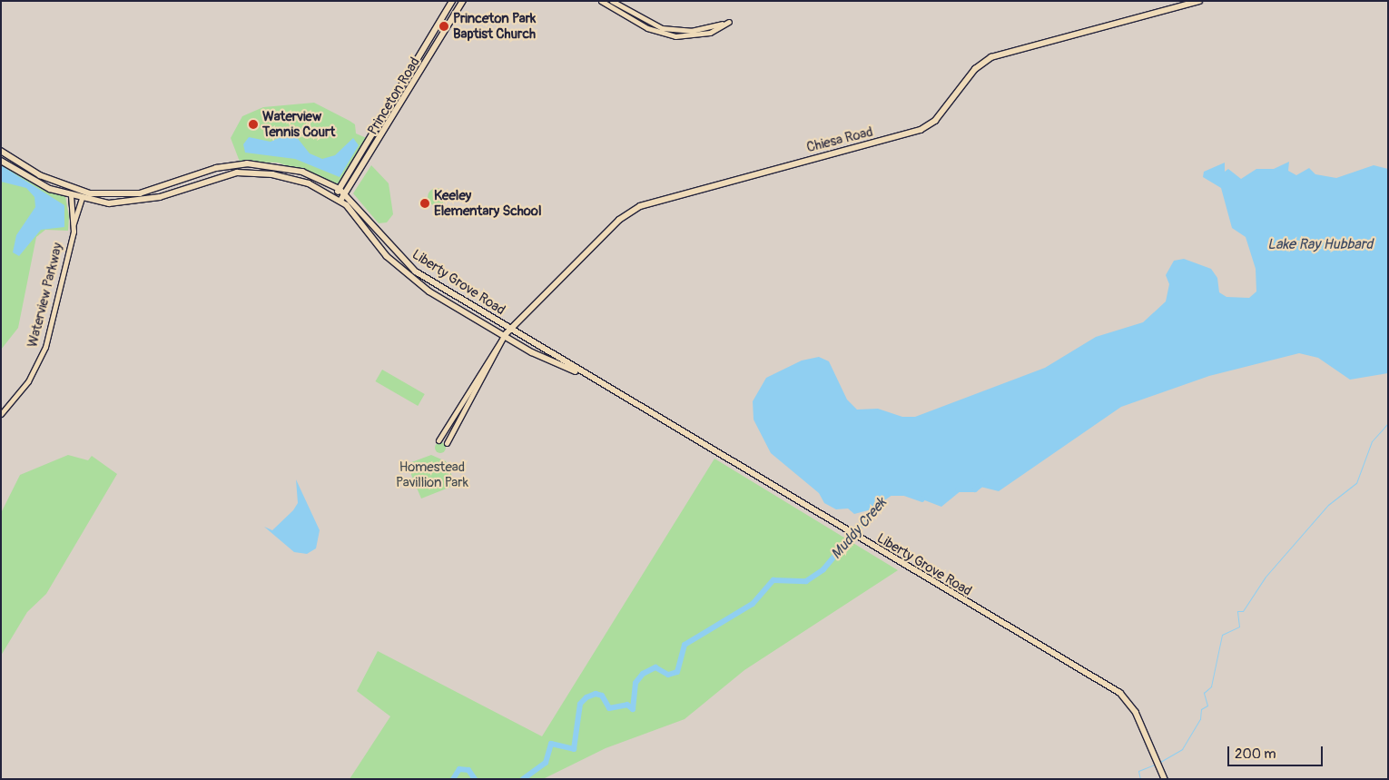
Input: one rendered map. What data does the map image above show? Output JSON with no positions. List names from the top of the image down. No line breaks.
{"streets":{"main road":["Princeton Road","Chiesa Road","Liberty Grove Road"],"street":["Waterview Parkway"]},"crossings":[["Princeton Road","Liberty Grove Road"],["Chiesa Road","Liberty Grove Road"],["Liberty Grove Road","Waterview Parkway"]],"water":["Lake Ray Hubbard","Muddy Creek"],"parks":["Homestead Pavillion Park"],"places":["Princeton Park Baptist Church","Waterview Tennis Court","Keeley Elementary School"],"scale_bar":"200 m"}
